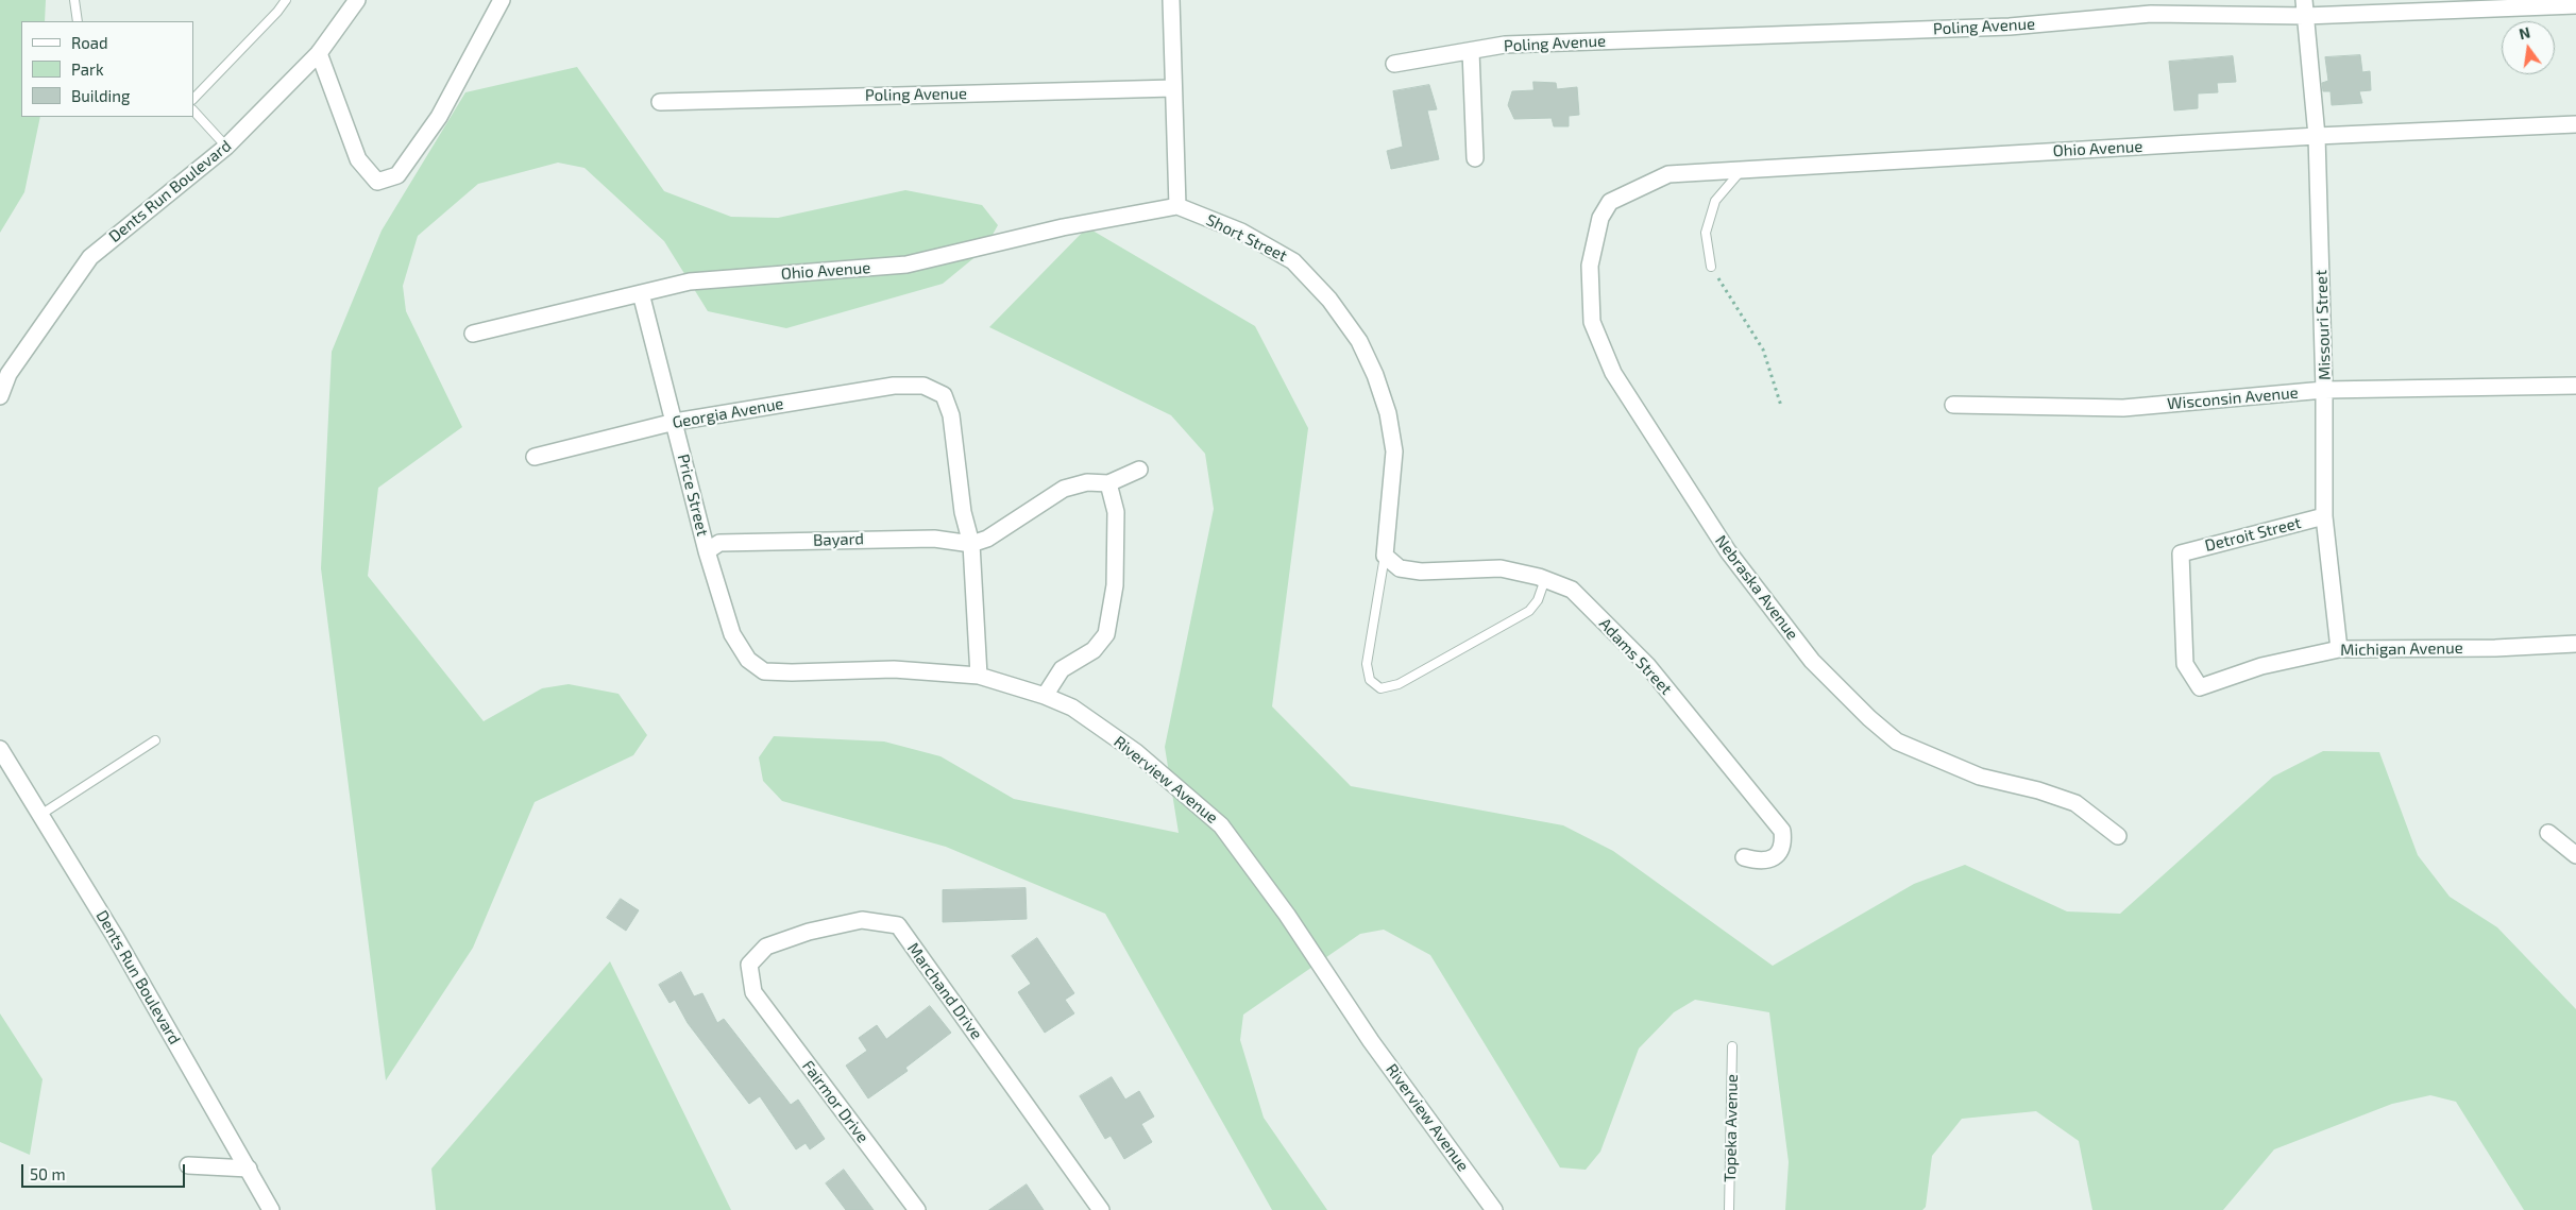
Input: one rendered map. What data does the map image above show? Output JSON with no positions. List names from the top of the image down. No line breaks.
{"streets":{"street":["Poling Avenue","Ohio Avenue","Dents Run Boulevard","Short Street","Missouri Street","Wisconsin Avenue","Georgia Avenue","Price Street","Detroit Street","Bayard","Nebraska Avenue","Michigan Avenue","Adams Street","Riverview Avenue","Marchand Drive","Fairmor Drive"],"lane":["Topeka Avenue"]},"crossings":[["Poling Avenue","Missouri Street"],["Ohio Avenue","Short Street"],["Ohio Avenue","Missouri Street"],["Ohio Avenue","Price Street"],["Ohio Avenue","Nebraska Avenue"],["Short Street","Adams Street"],["Missouri Street","Wisconsin Avenue"],["Missouri Street","Detroit Street"],["Missouri Street","Michigan Avenue"],["Georgia Avenue","Price Street"],["Georgia Avenue","Bayard"],["Price Street","Bayard"],["Price Street","Riverview Avenue"],["Detroit Street","Michigan Avenue"],["Marchand Drive","Fairmor Drive"]],"legend":["Road","Park","Building"],"scale_bar":"50 m","north":"top"}
